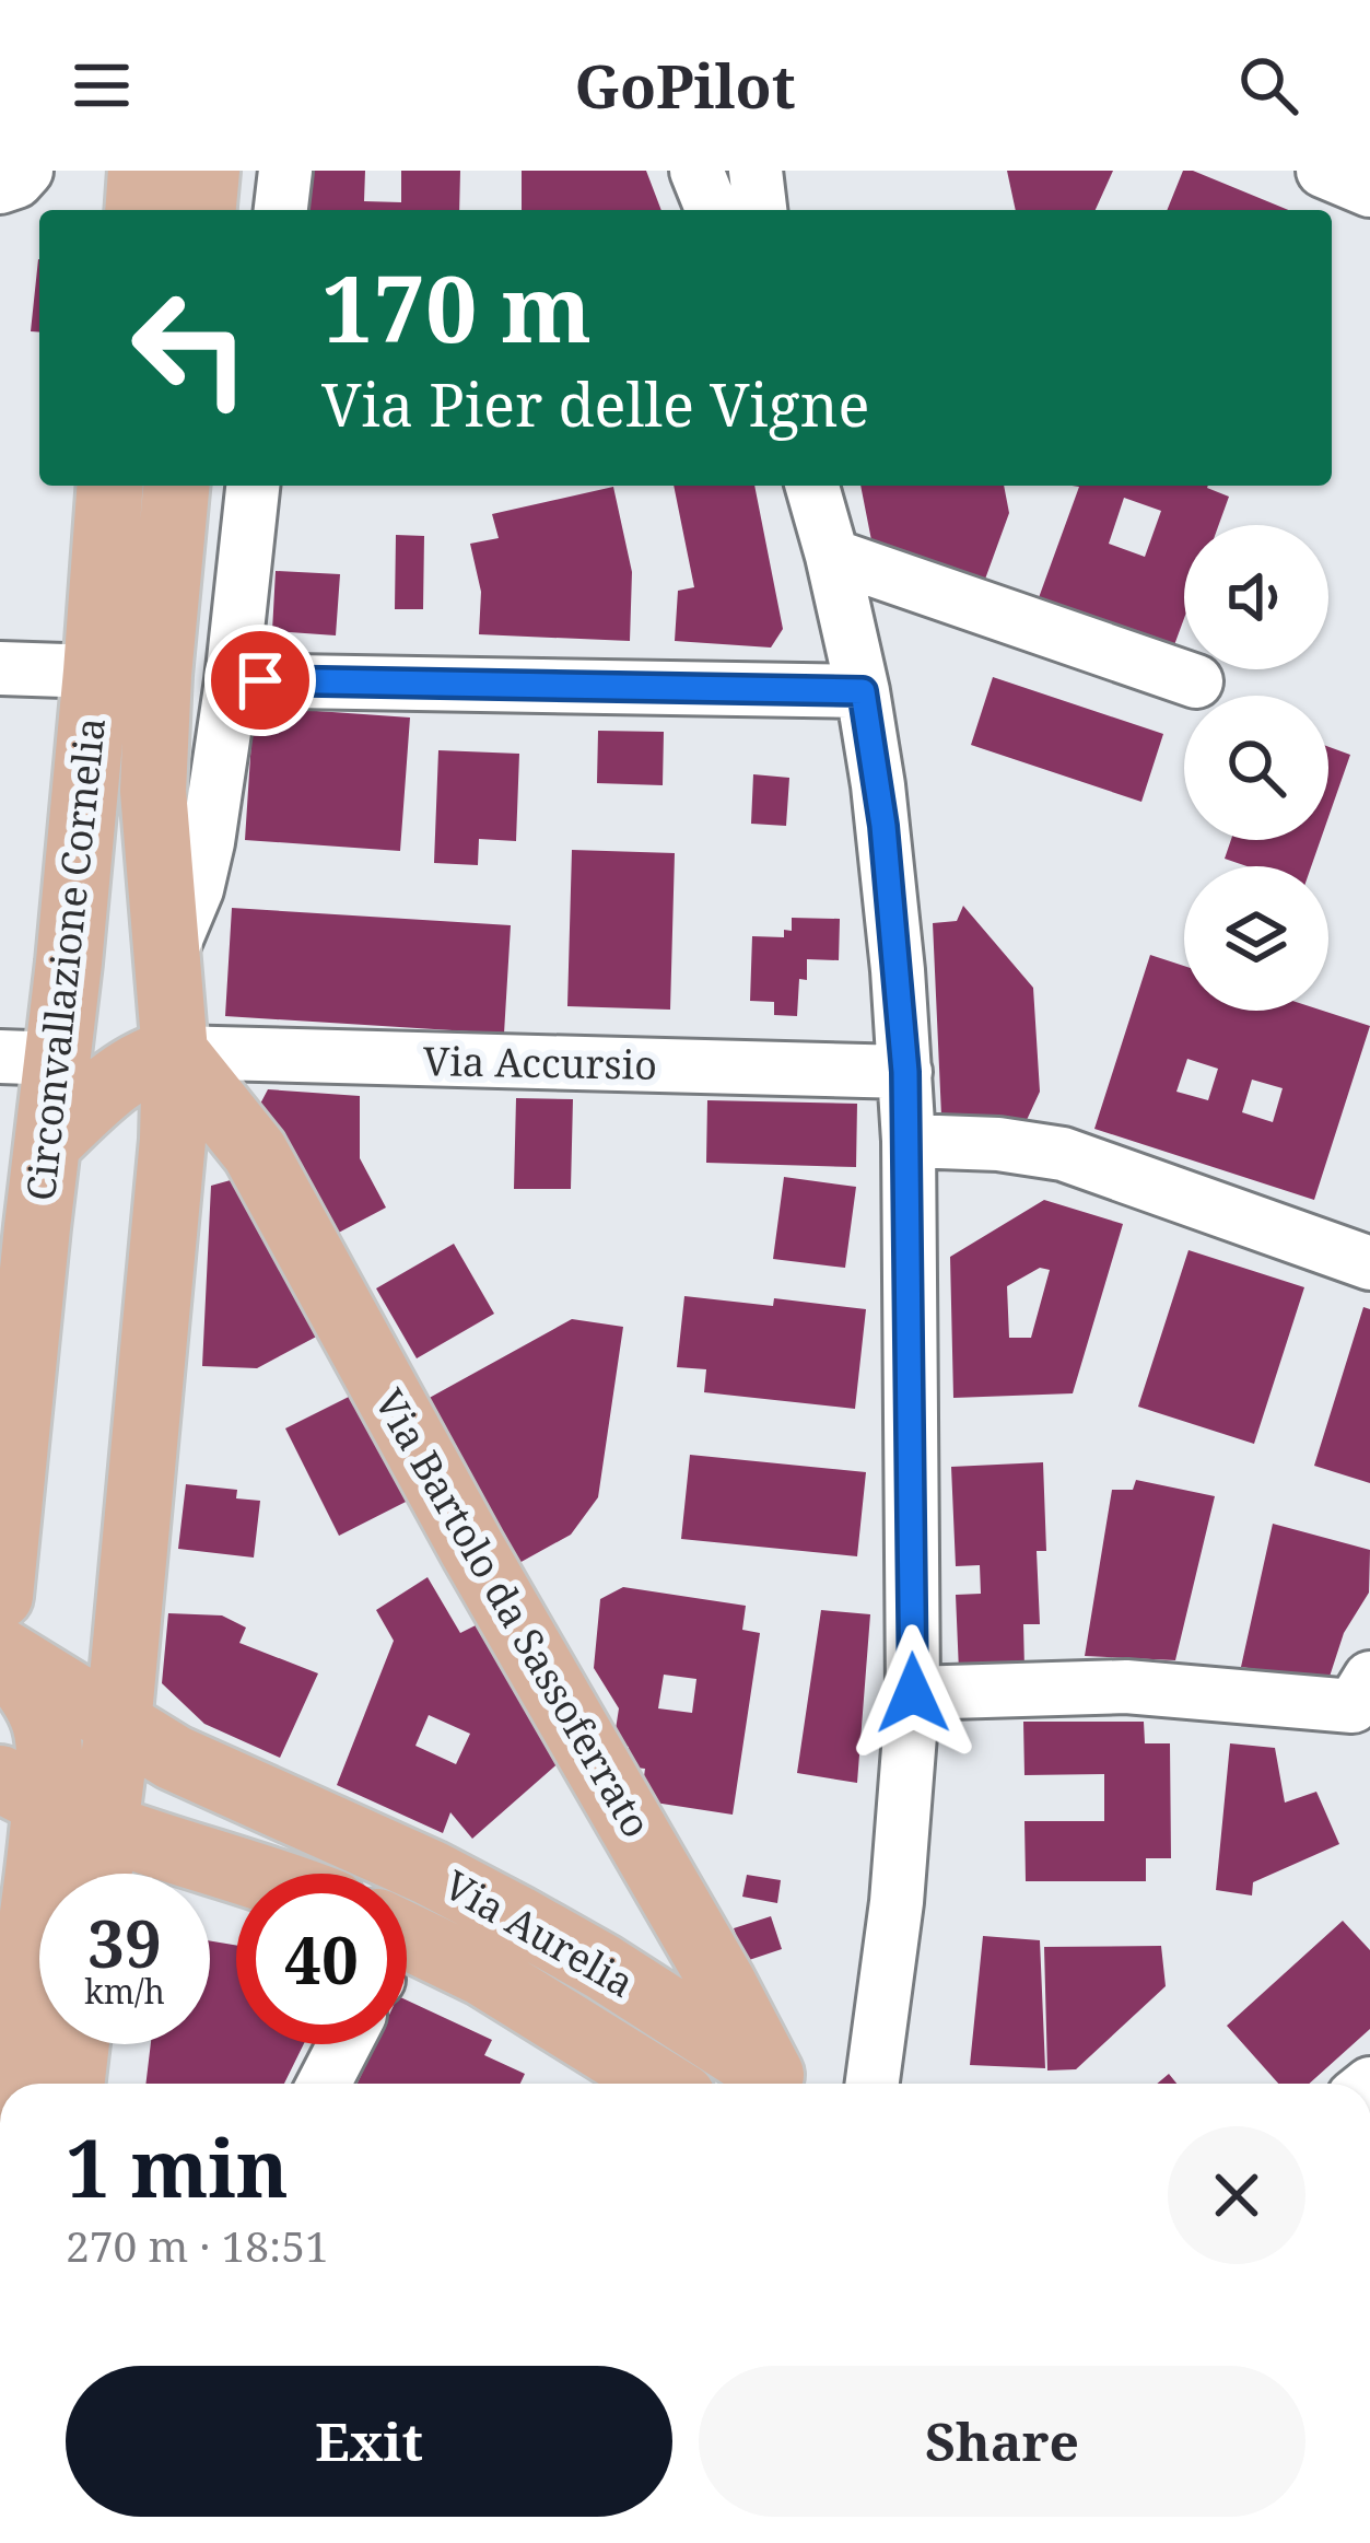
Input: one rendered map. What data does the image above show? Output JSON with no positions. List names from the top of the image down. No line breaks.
{"streets":{"main road":["Circonvallazione Cornelia","Via Bartolo da Sassoferrato","Via Aurelia"],"street":["Via Accursio"]},"crossings":[["Circonvallazione Cornelia","Via Accursio"],["Circonvallazione Cornelia","Via Bartolo da Sassoferrato"],["Circonvallazione Cornelia","Via Aurelia"],["Via Accursio","Via Bartolo da Sassoferrato"]],"page":{"header":"GoPilot","turn":["170 m","Via Pier delle Vigne"],"speed":"39 km/h","limit":"40","heading":["1 min","270 m · 18:51"],"buttons":["Exit","Share"]}}
